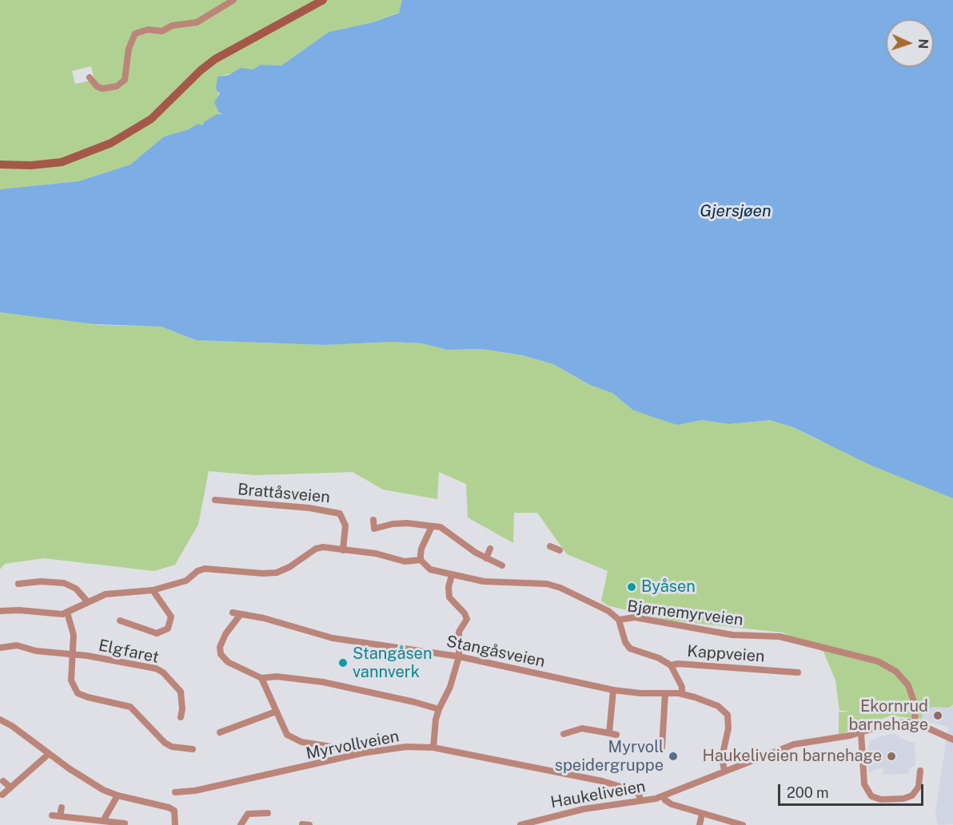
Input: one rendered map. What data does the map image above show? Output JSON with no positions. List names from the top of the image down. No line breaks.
{"streets":{"street":["Brattåsveien","Bjørnemyrveien","Elgfaret","Stangåsveien","Kappveien","Myrvollveien","Haukeliveien"]},"crossings":[["Bjørnemyrveien","Kappveien"],["Bjørnemyrveien","Haukeliveien"],["Stangåsveien","Haukeliveien"],["Myrvollveien","Haukeliveien"]],"water":["Gjersjøen"],"places":["Byåsen","Stangåsen vannverk","Ekornrud barnehage","Myrvoll speidergruppe","Haukeliveien barnehage"],"scale_bar":"200 m","north":"right"}
